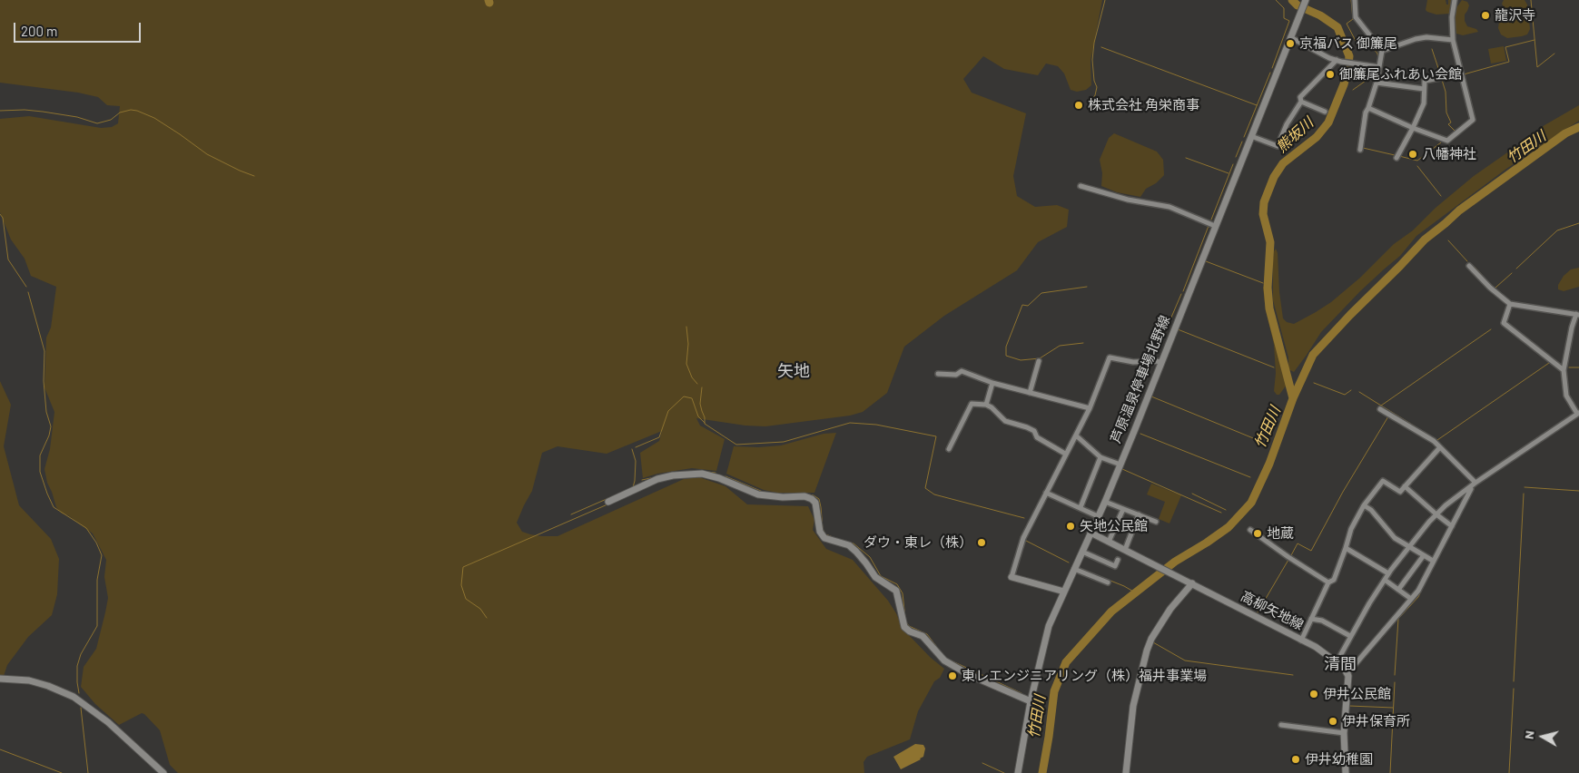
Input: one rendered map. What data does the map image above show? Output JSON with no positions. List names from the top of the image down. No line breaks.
{"streets":{"main road":["芦原温泉停車場北野線","高柳矢地線"]},"crossings":[["芦原温泉停車場北野線","高柳矢地線"]],"districts":["矢地","清間"],"water":["熊坂川","竹田川"],"places":["龍沢寺","京福バス 御簾尾","御簾尾ふれあい会館","株式会社 角栄商事","八幡神社","矢地公民館","地蔵","ダウ・東レ（株）","東レエンジニアリング（株）福井事業場","伊井公民館","伊井保育所","伊井幼稚園"],"scale_bar":"200 m","north":"left"}
